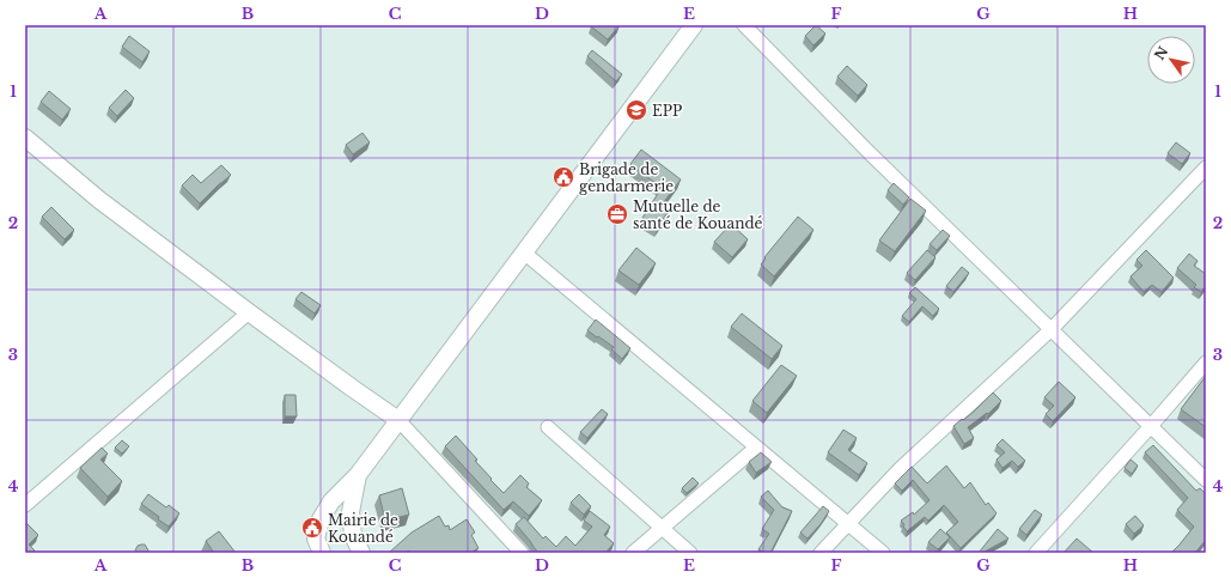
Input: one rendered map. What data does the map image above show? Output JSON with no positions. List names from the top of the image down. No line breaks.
{"places":{"school or university":["EPP"],"public building":["Brigade de gendarmerie","Mairie de Kouandé"],"office":["Mutuelle de santé de Kouandé"]},"north":"top left","grid":{"columns":["A","B","C","D","E","F","G","H"],"rows":["1","2","3","4"]}}
